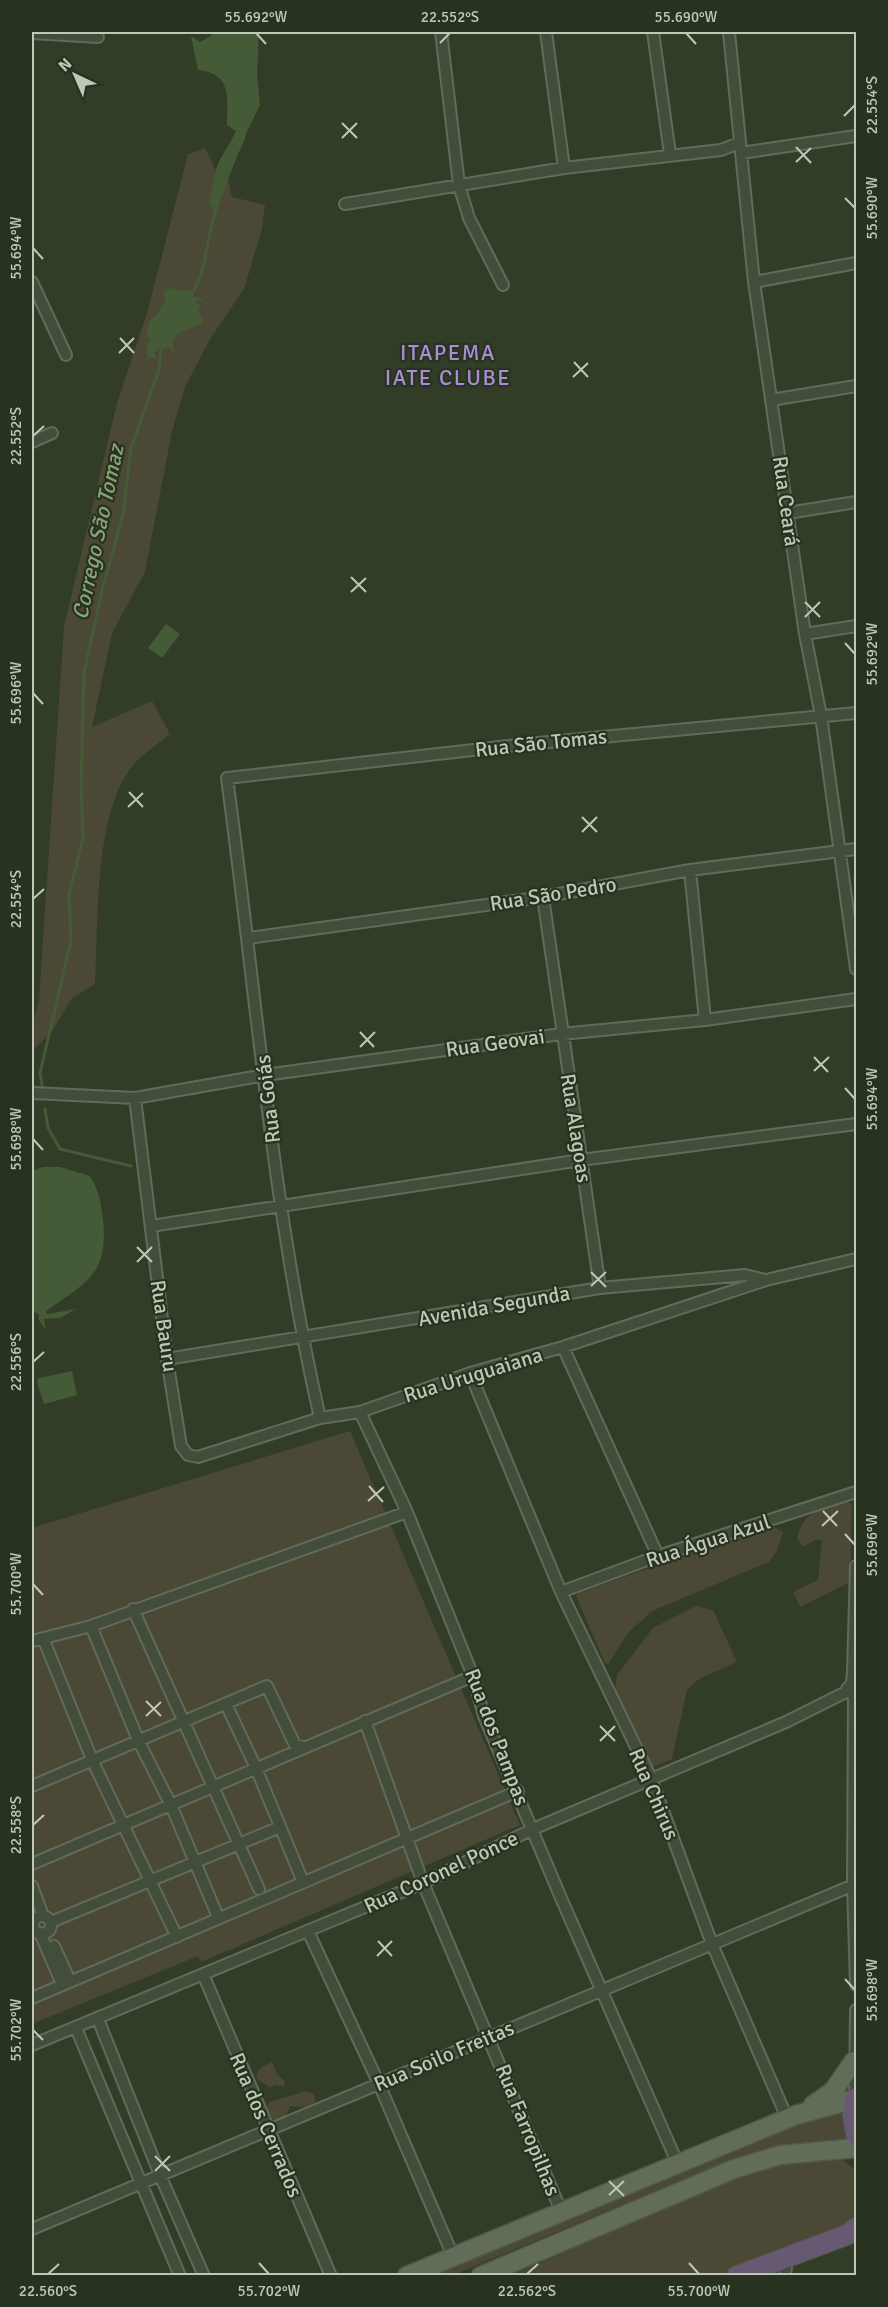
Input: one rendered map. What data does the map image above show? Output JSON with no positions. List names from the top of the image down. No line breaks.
{"streets":{"street":["Rua Ceará","Rua São Tomas","Rua São Pedro","Rua Geovai","Rua Goiás","Rua Alagoas","Avenida Segunda","Rua Bauru","Rua Uruguaiana","Rua Água Azul","Rua dos Pampas","Rua Chirus","Rua Coronel Ponce","Rua Soilo Freitas","Rua dos Cerrados","Rua Farropilhas"]},"crossings":[["Rua Ceará","Rua São Tomas"],["Rua Ceará","Rua São Pedro"],["Rua São Tomas","Rua Goiás"],["Rua São Pedro","Rua Goiás"],["Rua São Pedro","Rua Alagoas"],["Rua Geovai","Rua Goiás"],["Rua Geovai","Rua Alagoas"],["Rua Geovai","Rua Bauru"],["Rua Goiás","Avenida Segunda"],["Rua Goiás","Rua Uruguaiana"],["Rua Alagoas","Avenida Segunda"],["Avenida Segunda","Rua Bauru"],["Avenida Segunda","Rua Uruguaiana"],["Rua Bauru","Rua Uruguaiana"],["Rua Uruguaiana","Rua dos Pampas"],["Rua Uruguaiana","Rua Chirus"],["Rua Água Azul","Rua Chirus"],["Rua dos Pampas","Rua Coronel Ponce"],["Rua dos Pampas","Rua Soilo Freitas"],["Rua Chirus","Rua Coronel Ponce"],["Rua Chirus","Rua Soilo Freitas"],["Rua Coronel Ponce","Rua dos Cerrados"],["Rua Coronel Ponce","Rua Farropilhas"],["Rua Soilo Freitas","Rua dos Cerrados"],["Rua Soilo Freitas","Rua Farropilhas"]],"districts":["ITAPEMA IATE CLUBE"],"water":["Corrego São Tomaz"],"north":"top left","coordinates":["55.692°W","22.552°S","55.690°W","22.554°S","55.694°W","55.696°W","55.698°W","22.556°S","55.700°W","22.558°S","55.702°W","22.560°S","22.562°S"]}
